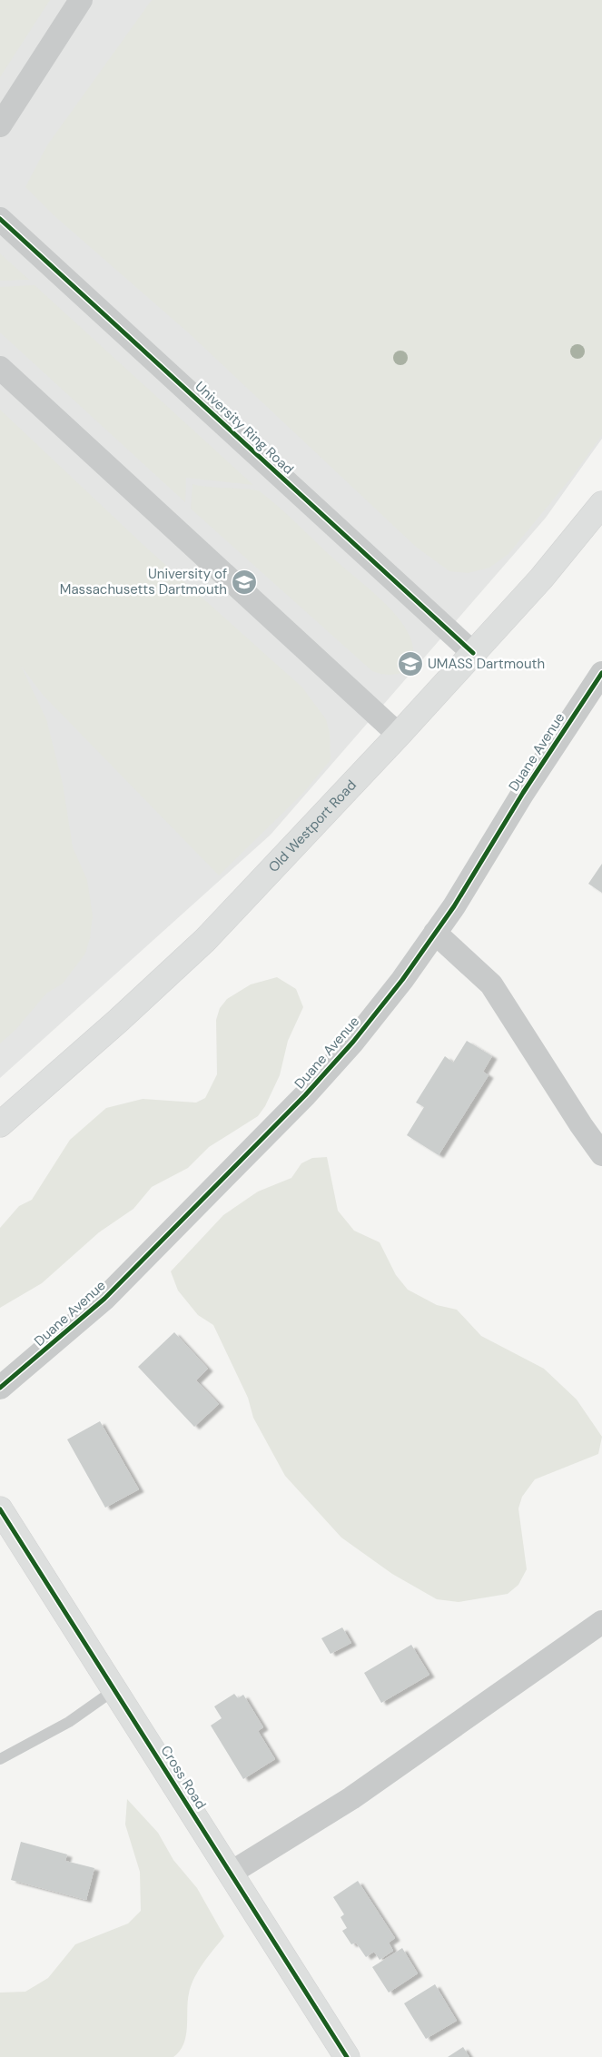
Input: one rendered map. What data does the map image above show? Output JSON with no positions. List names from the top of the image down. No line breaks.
{"streets":{"main road":["Old Westport Road","Cross Road"],"street":["University Ring Road","Duane Avenue"]},"crossings":[["University Ring Road","Old Westport Road"]],"places":{"school or university":["University of Massachusetts Dartmouth","UMASS Dartmouth"]}}
